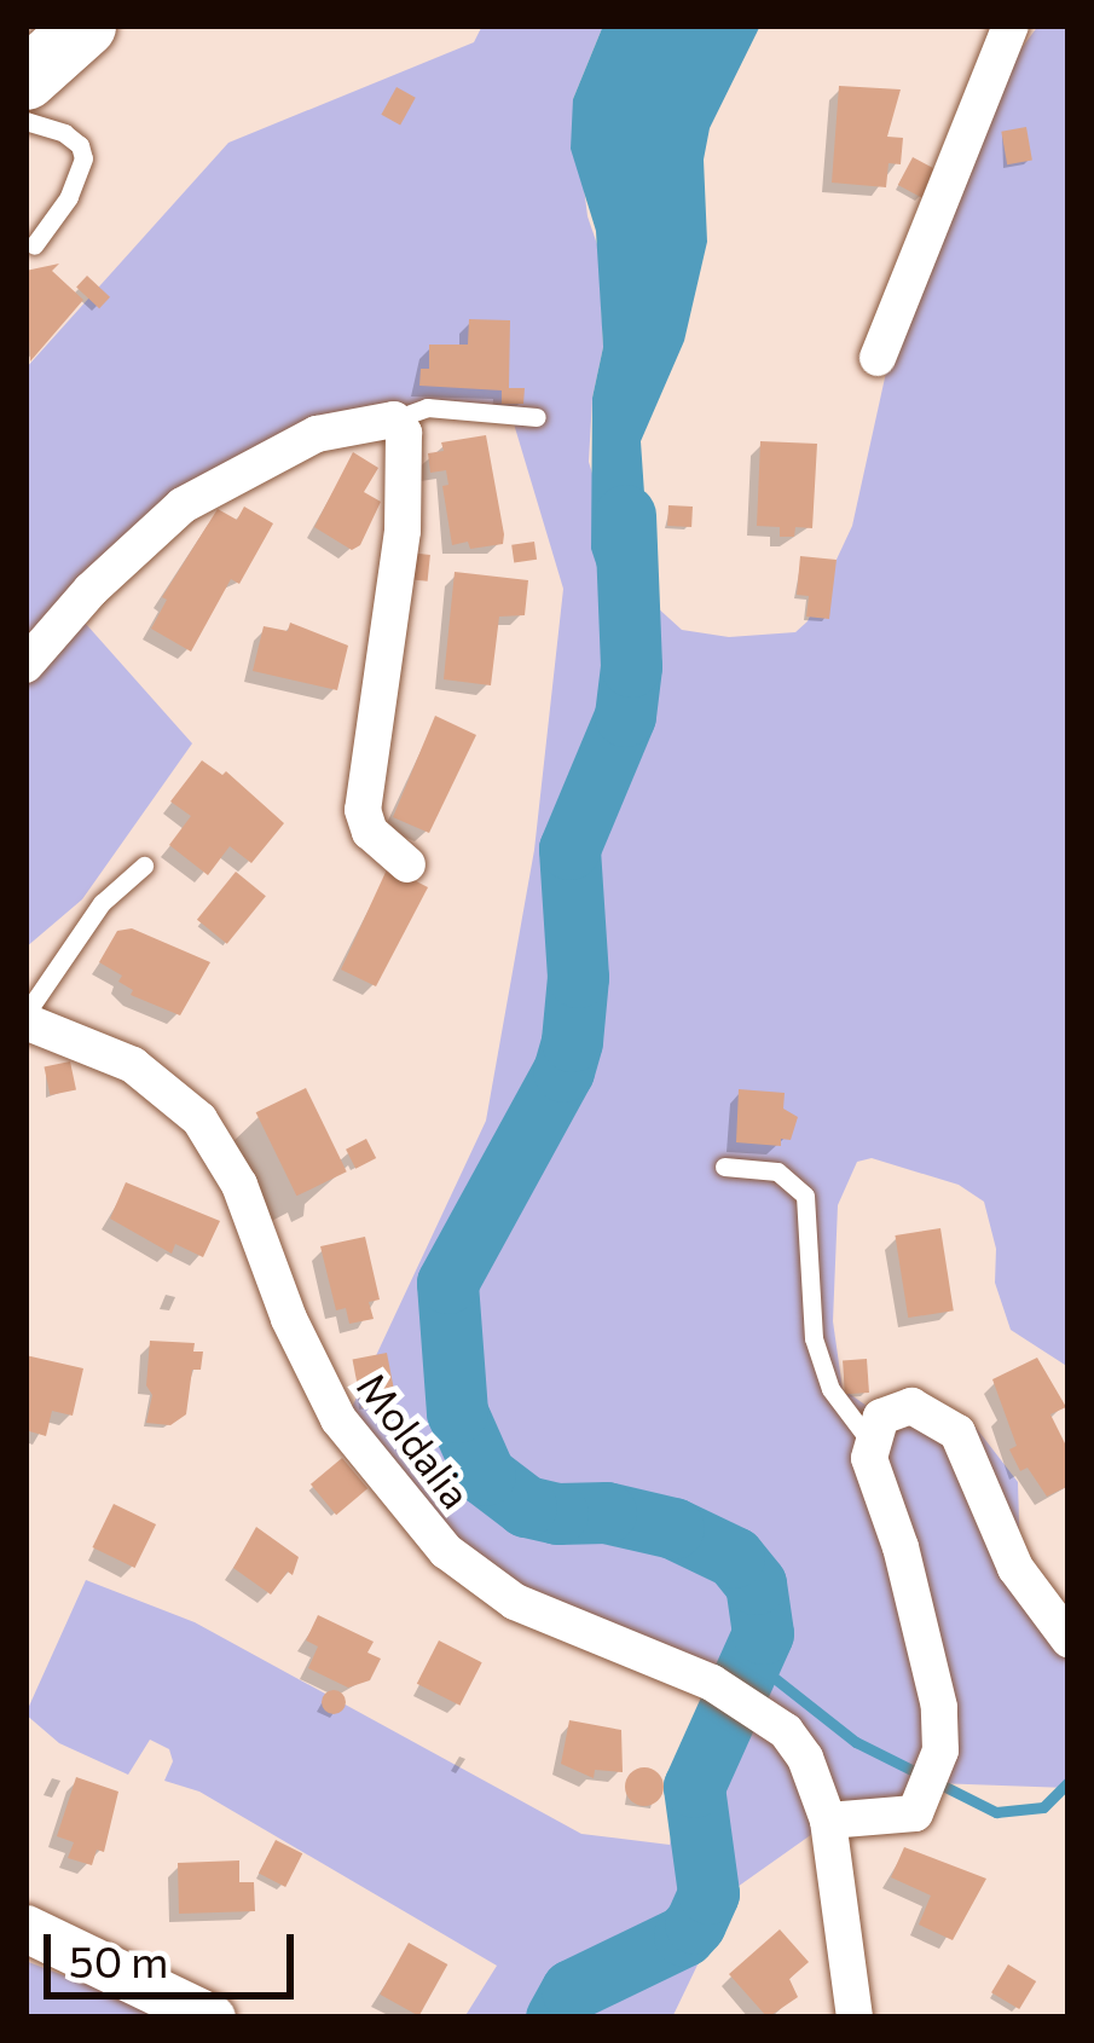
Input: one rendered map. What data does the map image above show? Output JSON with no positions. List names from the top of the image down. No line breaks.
{"streets":{"street":["Moldalia"]},"scale_bar":"50 m"}
